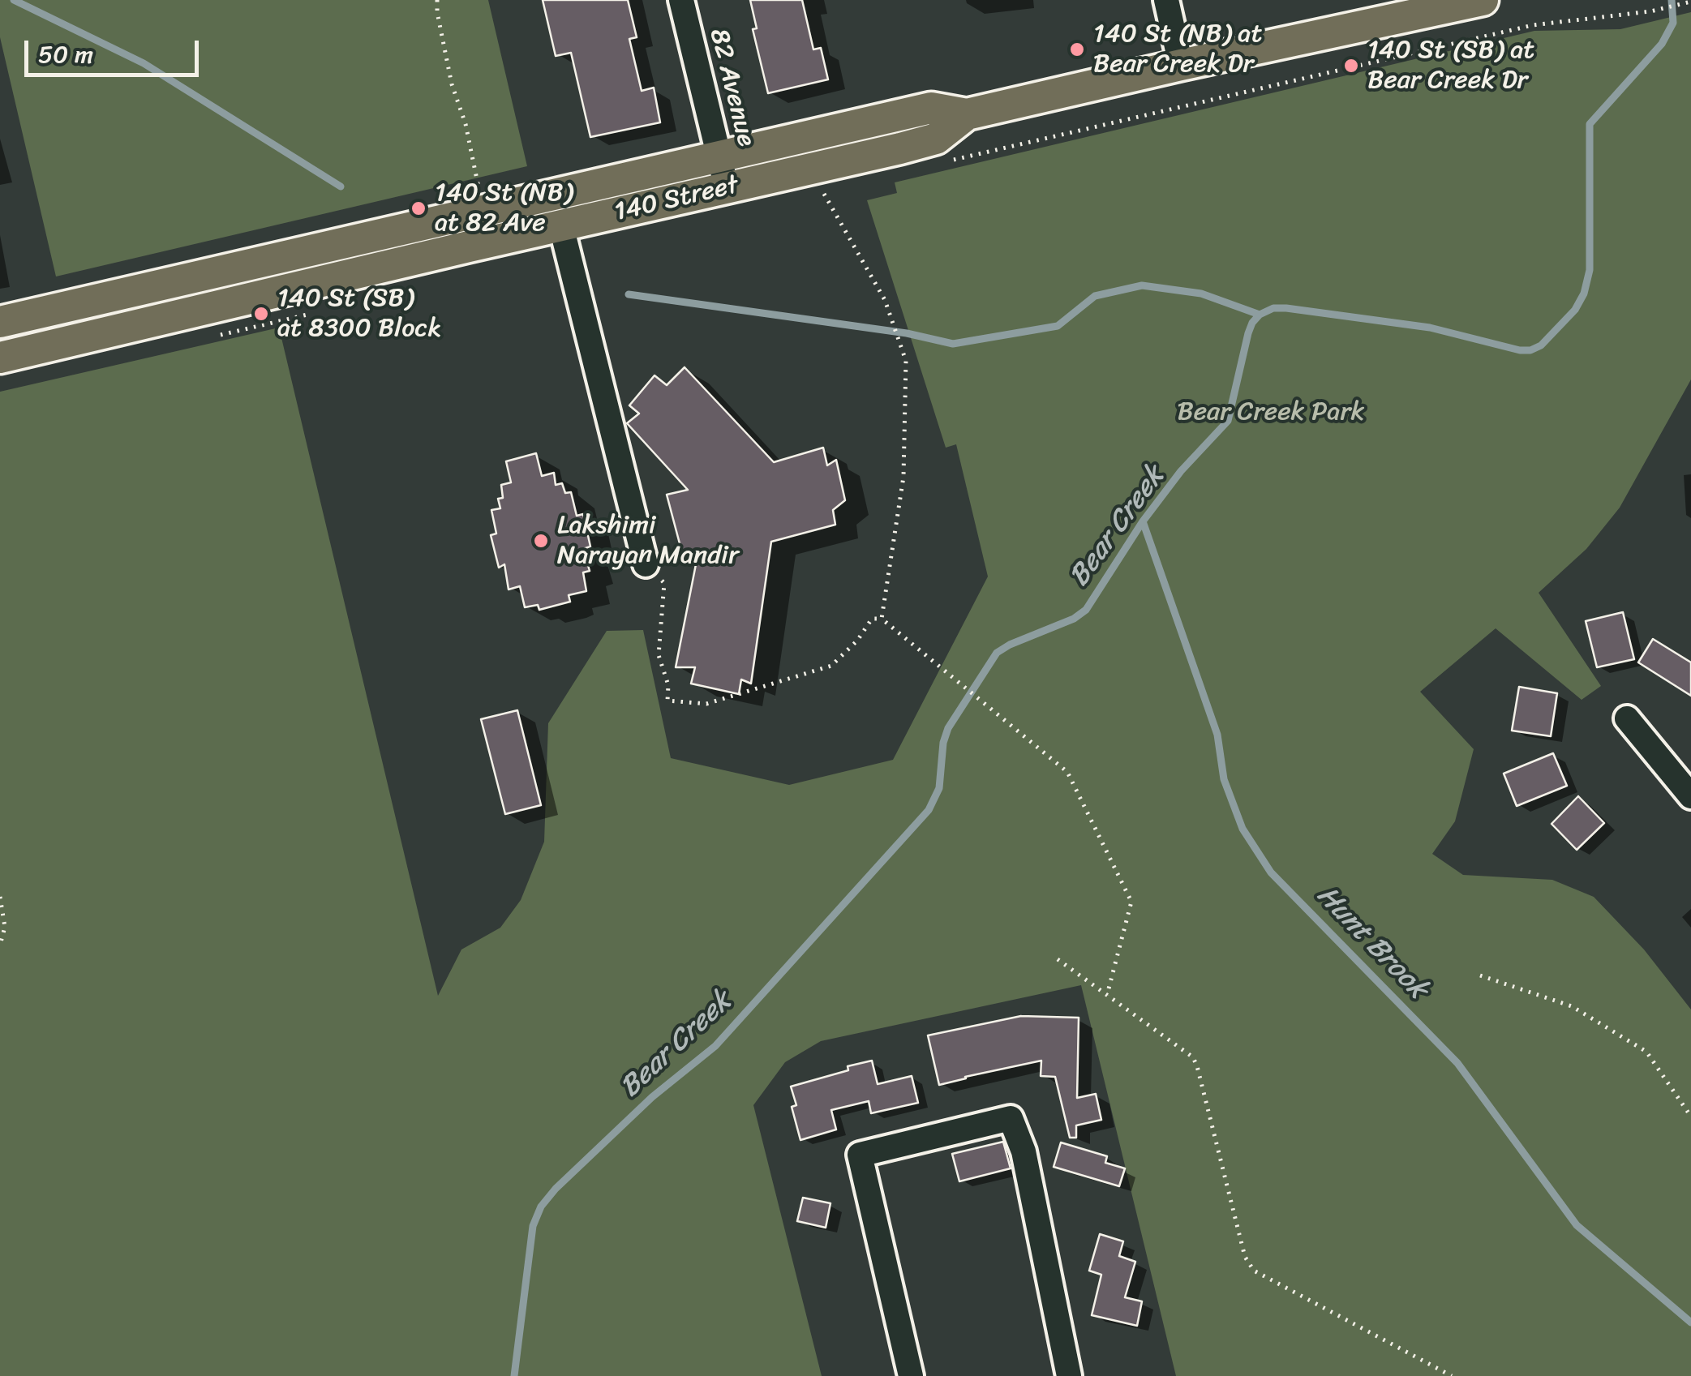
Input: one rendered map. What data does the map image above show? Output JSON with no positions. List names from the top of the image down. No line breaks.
{"streets":{"main road":["140 Street"],"street":["82 Avenue"]},"crossings":[["82 Avenue","140 Street"]],"water":["Bear Creek","Hunt Brook"],"parks":["Bear Creek Park"],"places":["140 St (NB) at Bear Creek Dr","140 St (SB) at Bear Creek Dr","140 St (NB) at 82 Ave","140 St (SB) at 8300 Block","Lakshimi Narayan Mandir"],"scale_bar":"50 m"}
